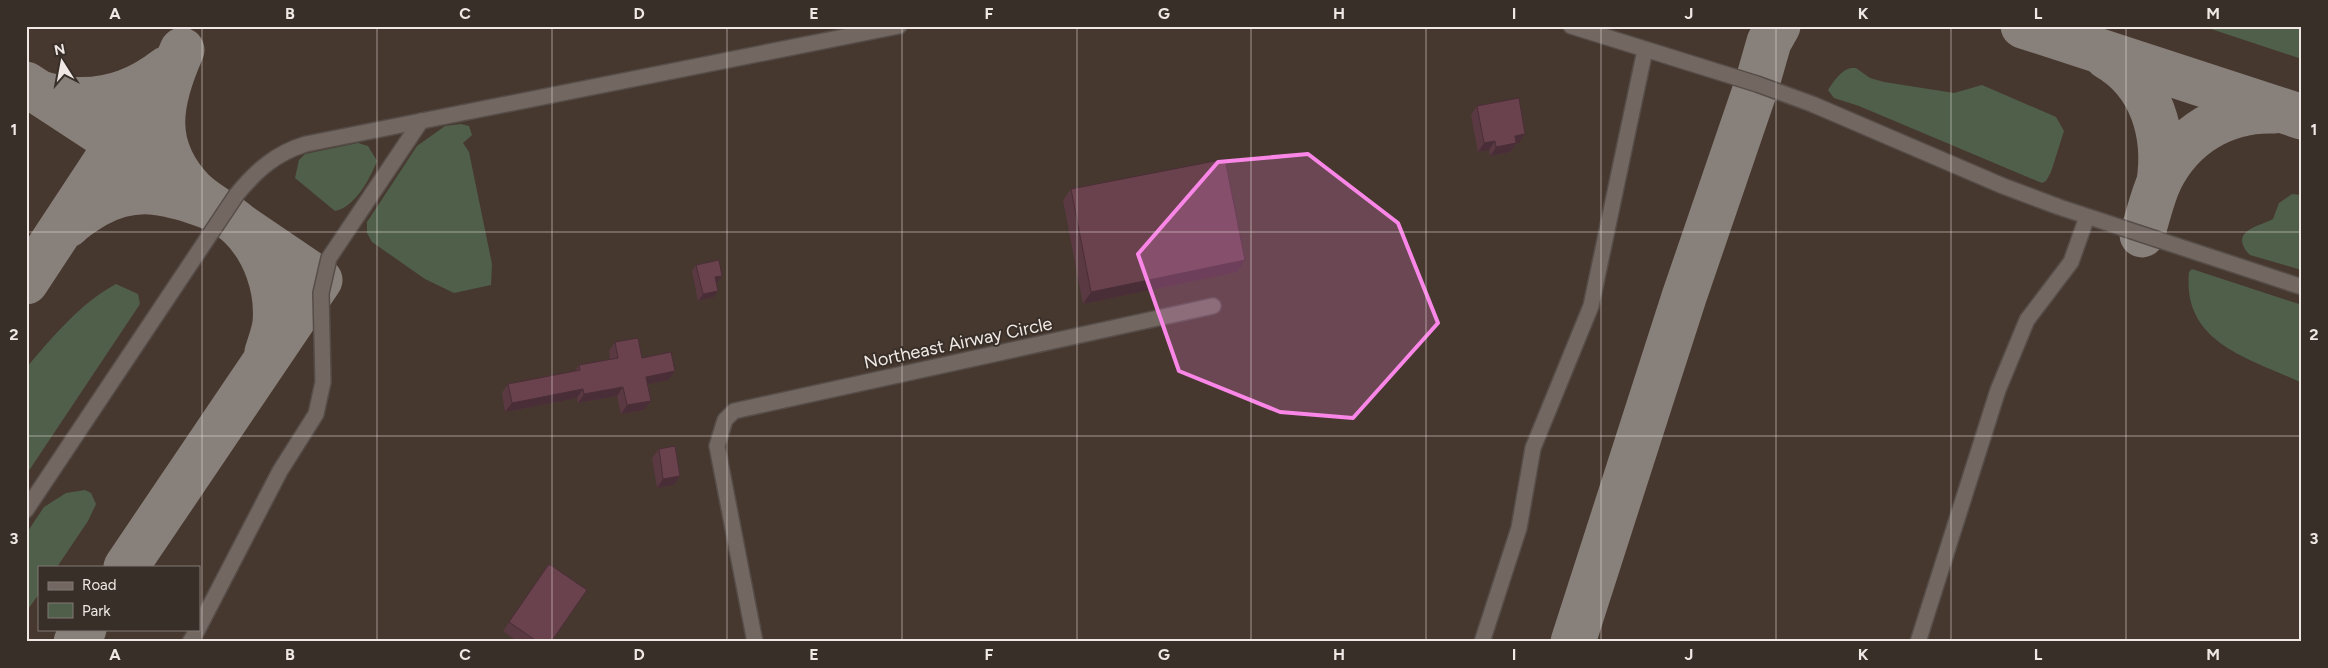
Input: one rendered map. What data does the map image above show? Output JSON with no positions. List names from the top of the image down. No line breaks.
{"streets":{"lane":["Northeast Airway Circle"]},"legend":["Road","Park"],"north":"top","grid":{"columns":["A","B","C","D","E","F","G","H","I","J","K","L","M"],"rows":["1","2","3"]}}
